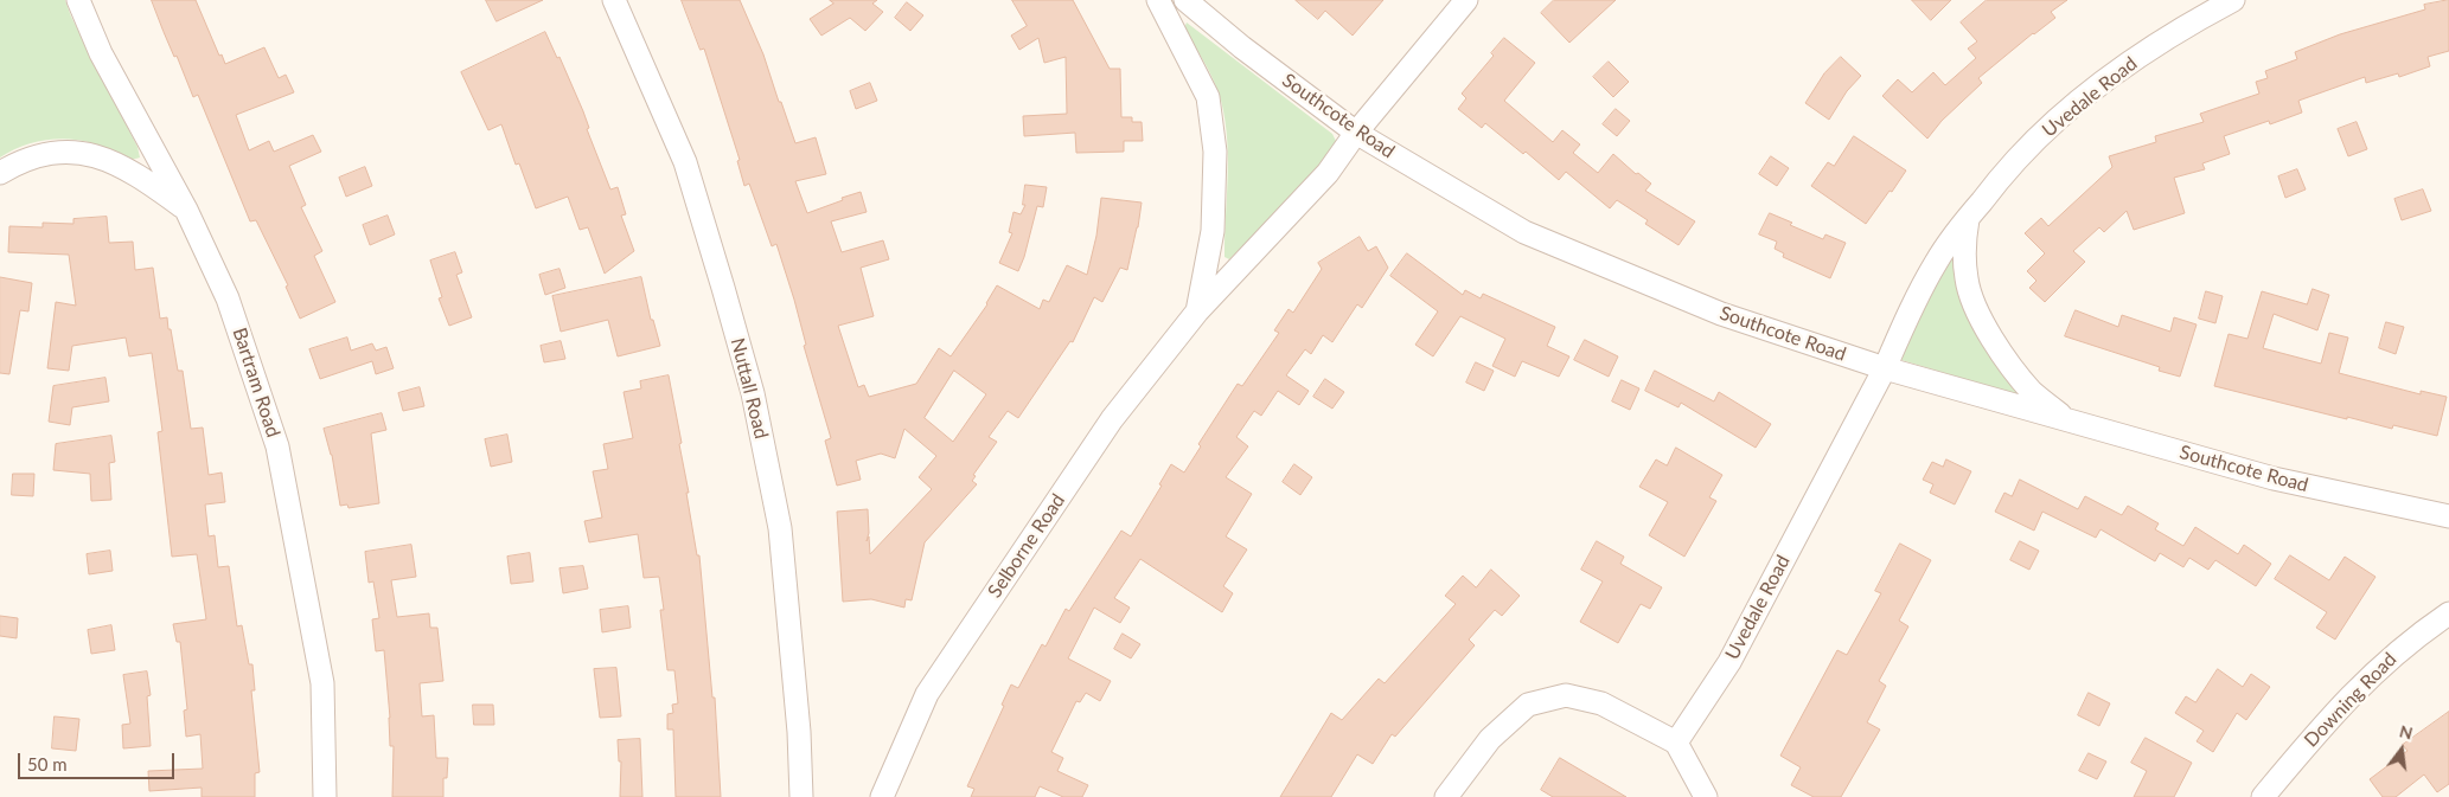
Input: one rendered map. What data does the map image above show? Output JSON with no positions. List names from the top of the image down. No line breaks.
{"streets":{"street":["Uvedale Road","Southcote Road","Bartram Road","Nuttall Road","Selborne Road","Downing Road"]},"crossings":[["Uvedale Road","Southcote Road"],["Southcote Road","Selborne Road"]],"scale_bar":"50 m","north":"top"}
